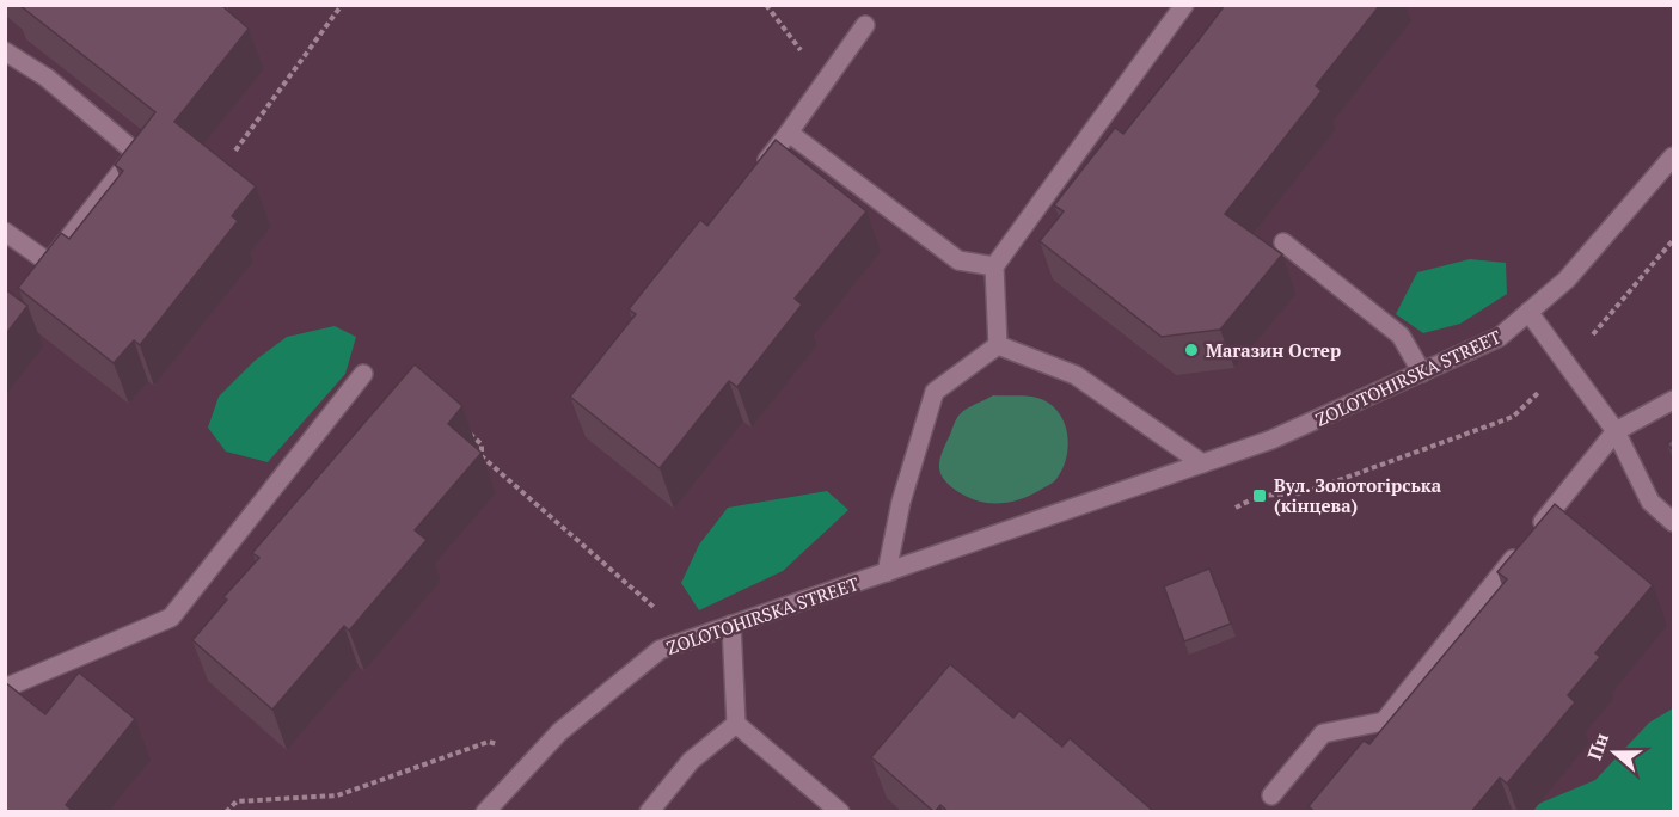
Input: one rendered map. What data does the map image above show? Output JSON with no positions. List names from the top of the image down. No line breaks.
{"streets":{"street":["ZOLOTOHIRSKA STREET"]},"places":{"other":["Магазин Остер"],"transit":["Вул. Золотогірська (кінцева)"]},"north":"left"}
